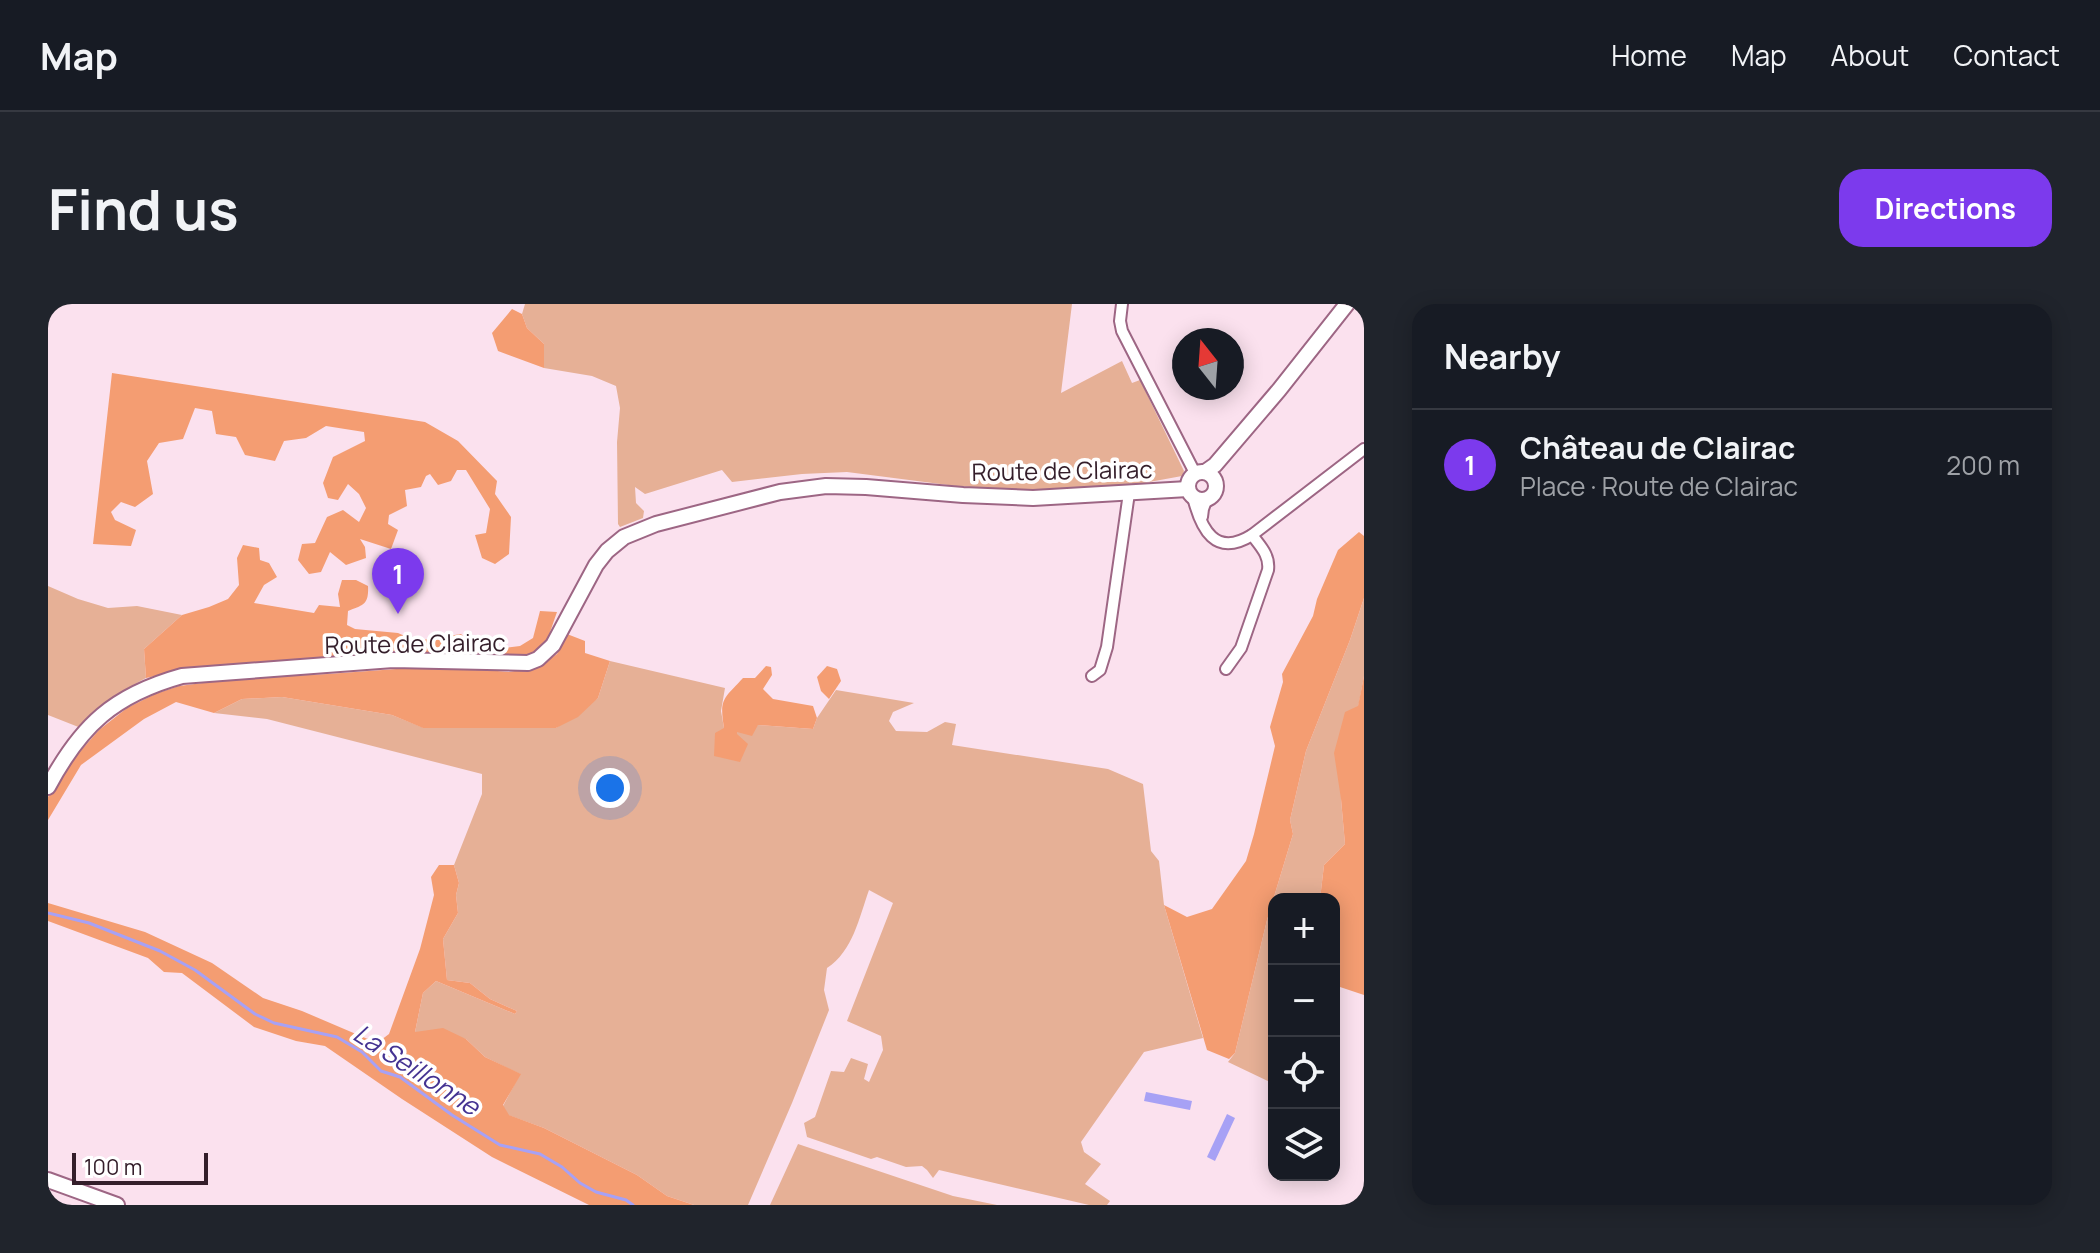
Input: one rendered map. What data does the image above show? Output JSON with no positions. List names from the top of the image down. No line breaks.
{"streets":{"street":["Route de Clairac"]},"water":["La Seillonne"],"scale_bar":"100 m","north":"top","page":{"header":"Map","nav":["Home","Map","About","Contact"],"buttons":"Directions","title":"Find us","heading":"Nearby","list":[{"mark":"1","name":"Château de Clairac","note":"Place · Route de Clairac","value":"200 m"}],"pins":"1","map_buttons":["+","−"],"scale":"100 m"}}
